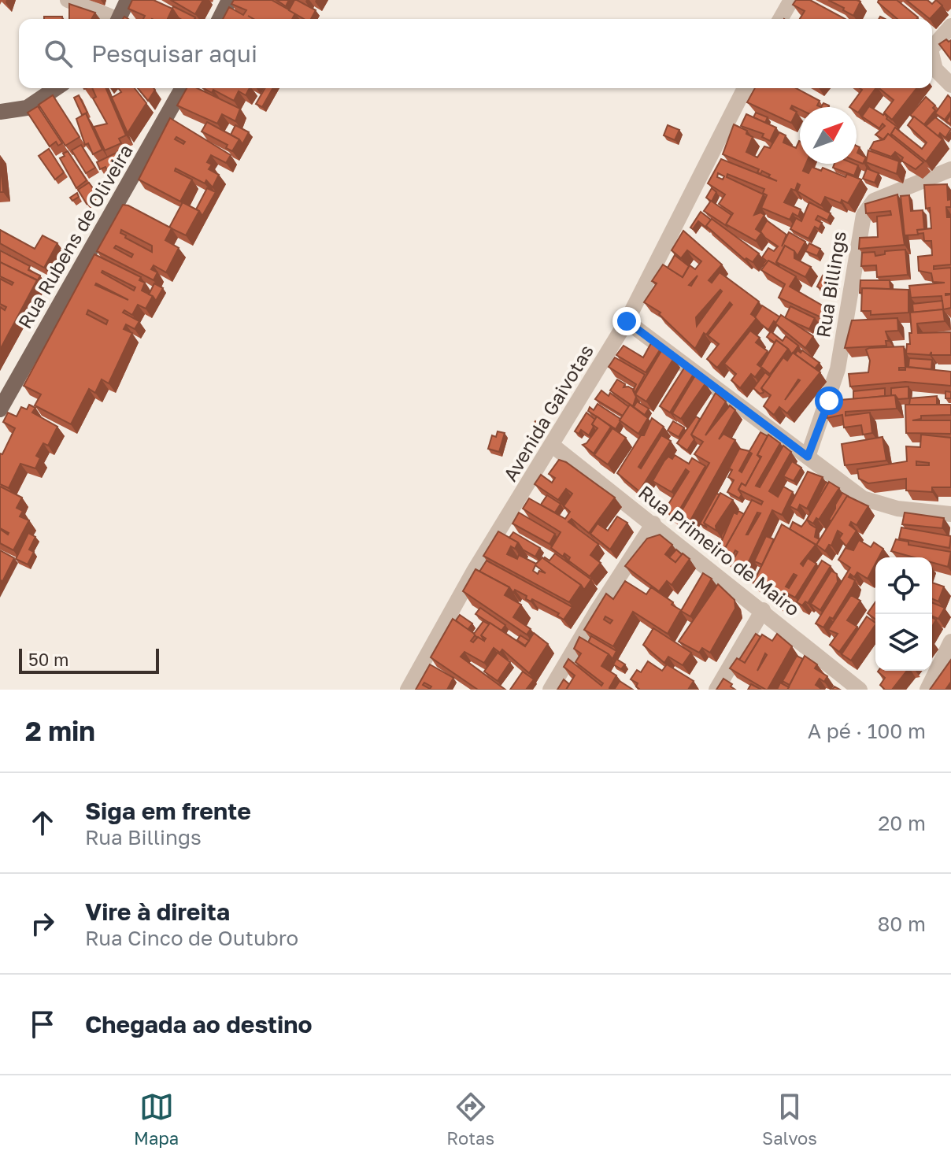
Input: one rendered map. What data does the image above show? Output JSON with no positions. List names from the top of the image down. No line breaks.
{"streets":{"main road":["Rua Rubens de Oliveira"],"street":["Rua Billings","Avenida Gaivotas","Rua Primeiro de Mairo"]},"crossings":[["Avenida Gaivotas","Rua Primeiro de Mairo"]],"scale_bar":"50 m","north":"top right","page":{"search":"Pesquisar aqui","scale":"50 m","heading":["2 min","A pé · 100 m"],"list":[["Siga em frente","Rua Billings","20 m"],["Vire à direita","Rua Cinco de Outubro","80 m"],"Chegada ao destino"],"nav":["Mapa","Rotas","Salvos"]}}
